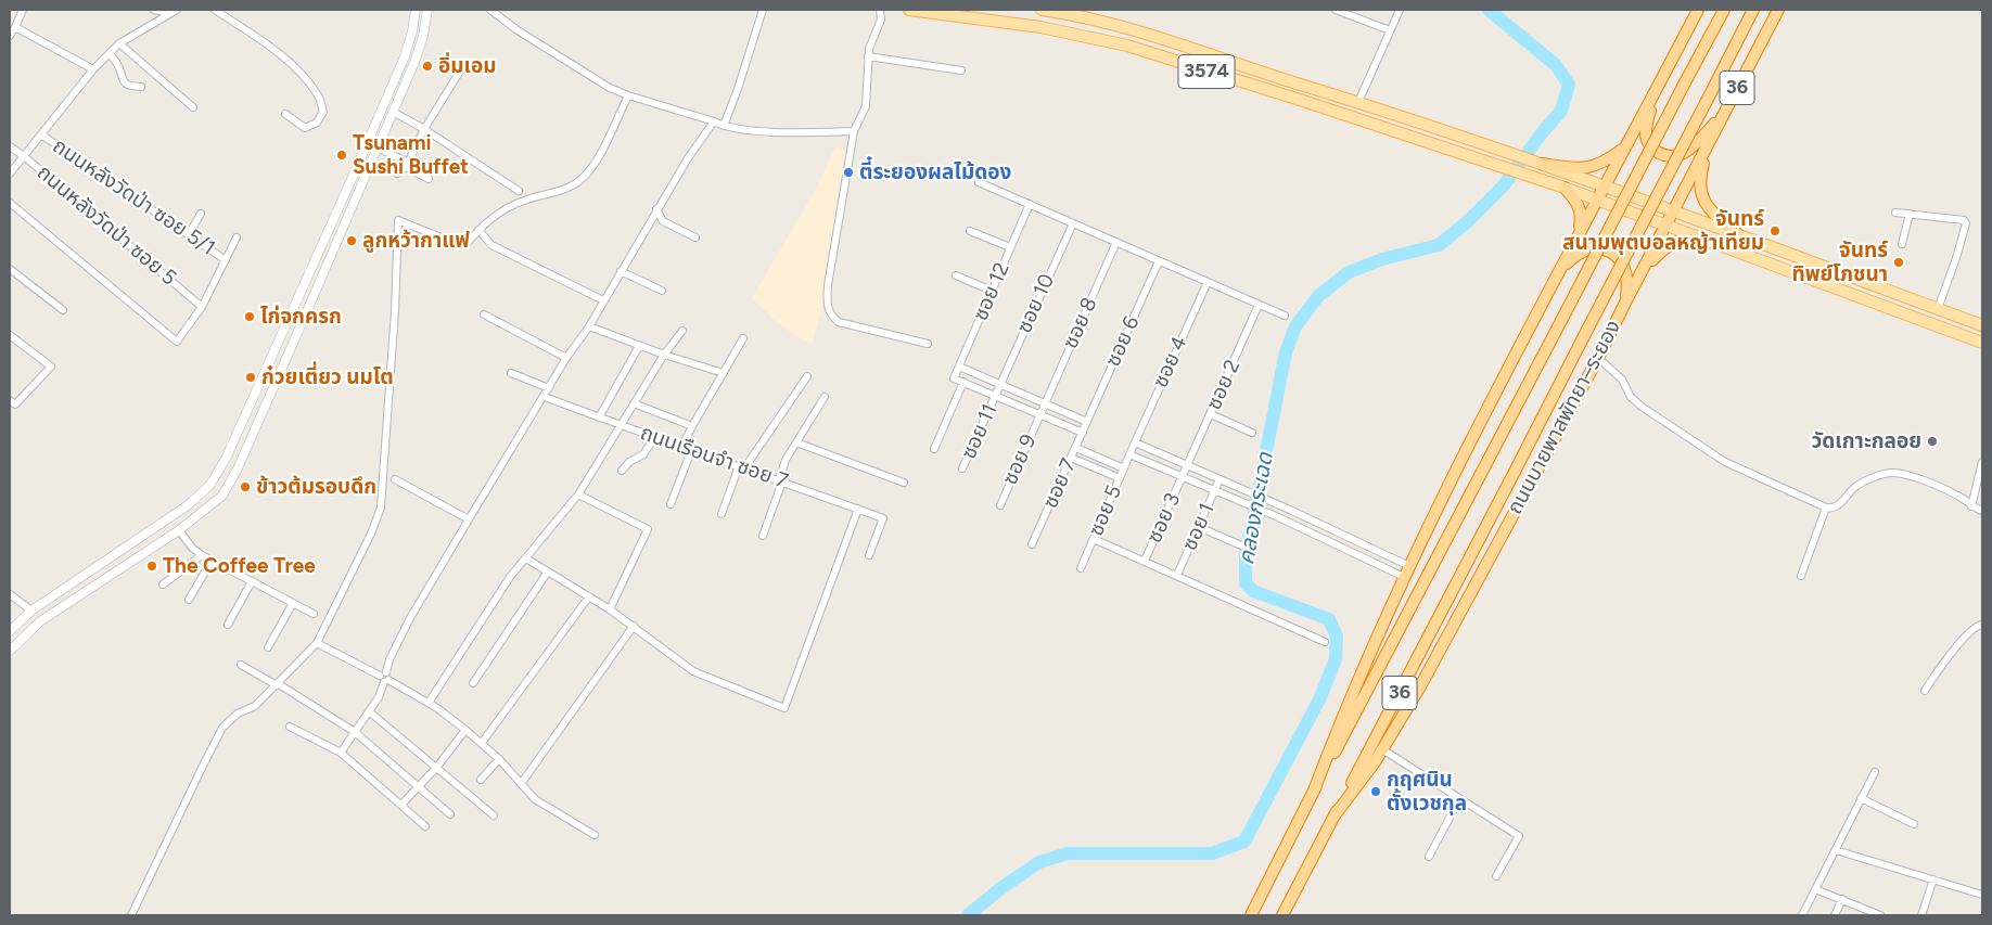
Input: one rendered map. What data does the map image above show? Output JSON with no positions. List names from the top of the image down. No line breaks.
{"streets":{"highway":["36","ถนนบายพาสพัทยา–ระยอง"],"main road":["3574"],"street":["ถนนหลังวัดป่า ซอย 5/1","ถนนหลังวัดป่า ซอย 5","ซอย 12","ซอย 10","ซอย 8","ซอย 6","ซอย 4","ซอย 2","ซอย 11","ถนนเรือนจำ ซอย 7","ซอย 9","ซอย 7","ซอย 5","ซอย 3","ซอย 1"]},"crossings":[["3574","36"],["3574","ถนนบายพาสพัทยา–ระยอง"],["ซอย 10","ซอย 11"],["ซอย 8","ซอย 9"],["ซอย 6","ซอย 7"],["ซอย 4","ซอย 5"],["ซอย 2","ซอย 3"]],"water":["คลองกระเฉด"],"places":["อิ่มเอม","Tsunami Sushi Buffet","ตี๋ระยองผลไม้ดอง","จันทร์ สนามพุตบอลหญ้าเทียม","ลูกหว้ากาแฟ","จันทร์ ทิพย์โภชนา","ไก่จกครก","ก๋วยเตี่ยว นมโต","วัดเกาะกลอย","ข้าวต้มรอบดึก","The Coffee Tree","กฤศนิน ตั้งเวชกุล"]}
